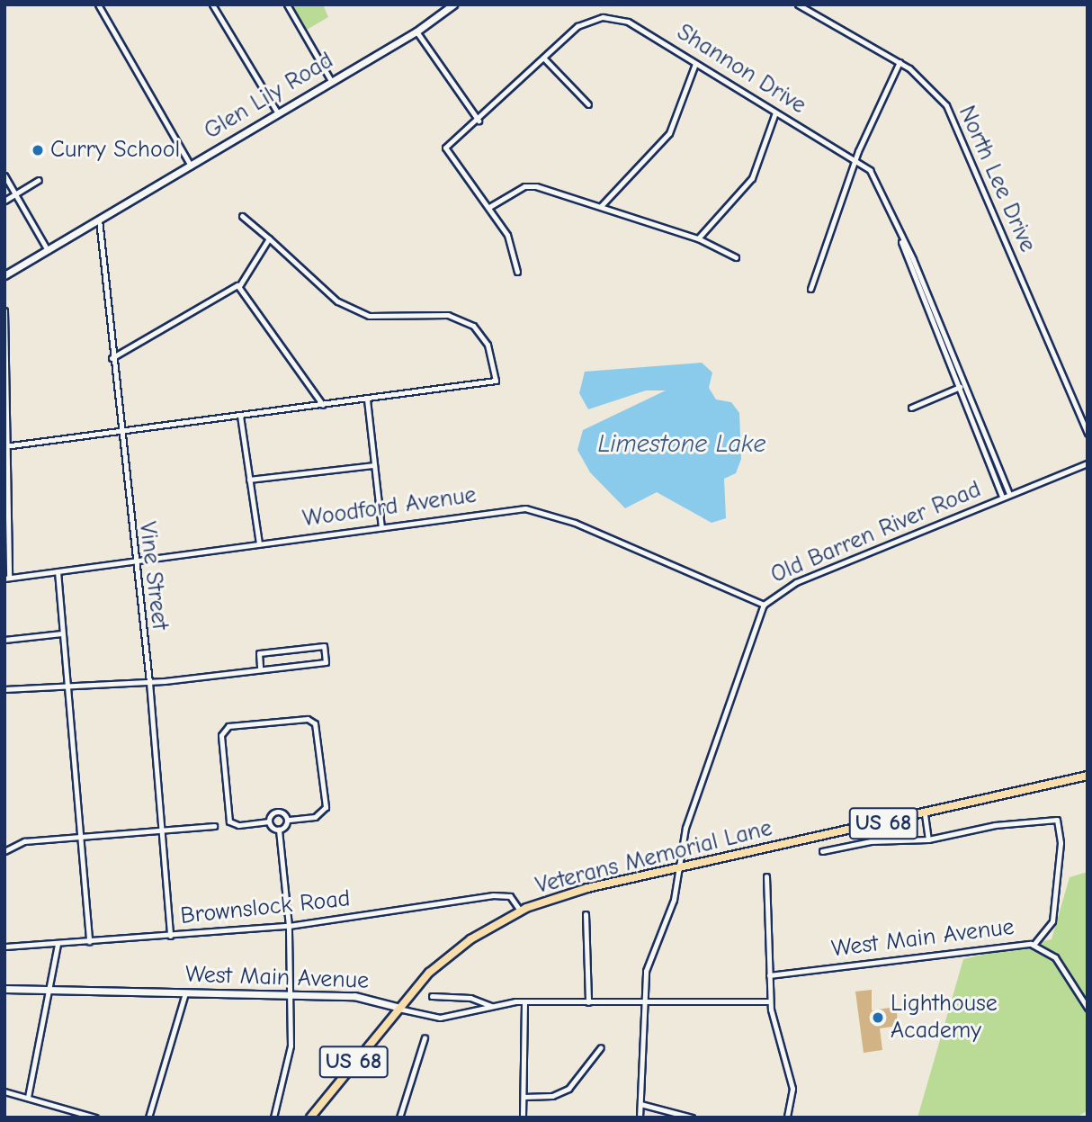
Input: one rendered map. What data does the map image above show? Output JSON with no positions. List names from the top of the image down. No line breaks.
{"streets":{"main road":["US 68","Veterans Memorial Lane"],"street":["Shannon Drive","Glen Lily Road","North Lee Drive","Woodford Avenue","Old Barren River Road","Vine Street","Brownslock Road","West Main Avenue"]},"crossings":[["Shannon Drive","Old Barren River Road"],["Glen Lily Road","Vine Street"],["Woodford Avenue","Old Barren River Road"],["Woodford Avenue","Vine Street"],["Old Barren River Road","Veterans Memorial Lane"],["Old Barren River Road","West Main Avenue"],["Vine Street","Brownslock Road"],["Veterans Memorial Lane","Brownslock Road"],["Veterans Memorial Lane","West Main Avenue"]],"water":["Limestone Lake"],"places":["Curry School","Lighthouse Academy"]}
